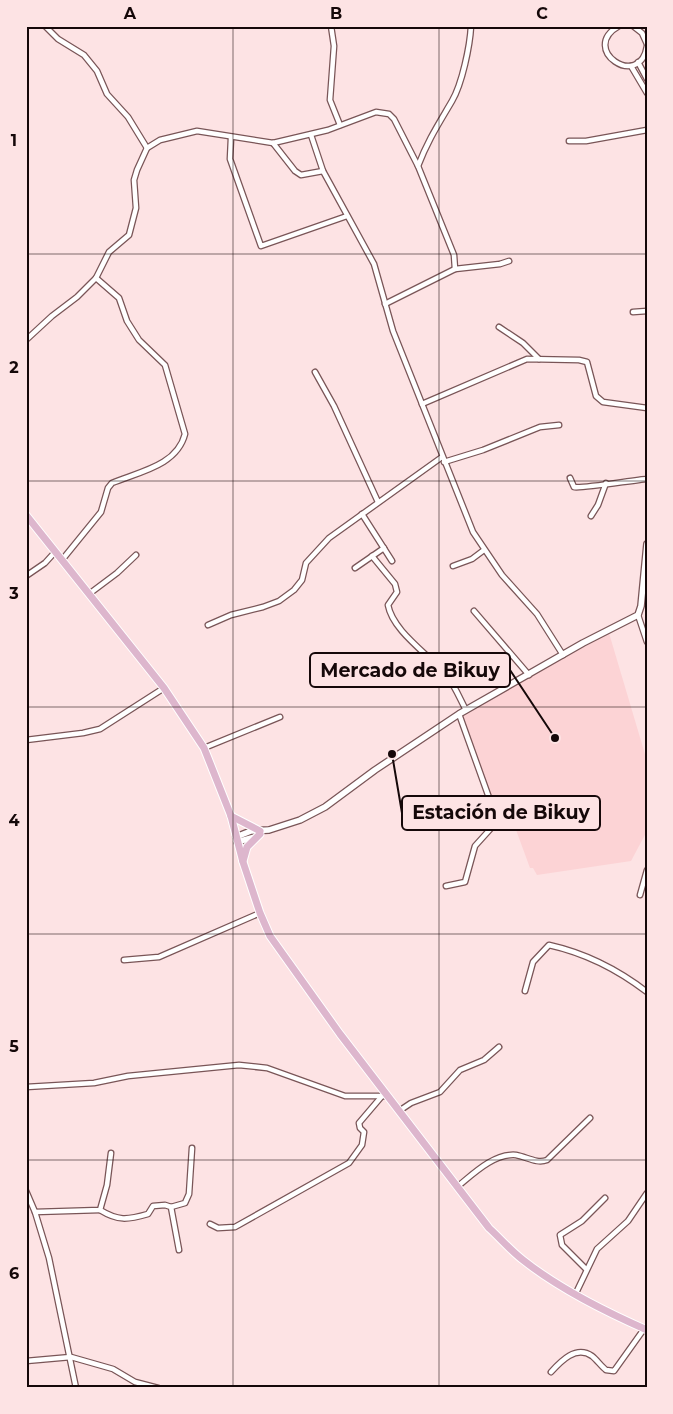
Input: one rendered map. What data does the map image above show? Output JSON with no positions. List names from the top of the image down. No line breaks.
{"places":["Mercado de Bikuy","Estación de Bikuy"],"grid":{"columns":["A","B","C"],"rows":["1","2","3","4","5","6"]}}
